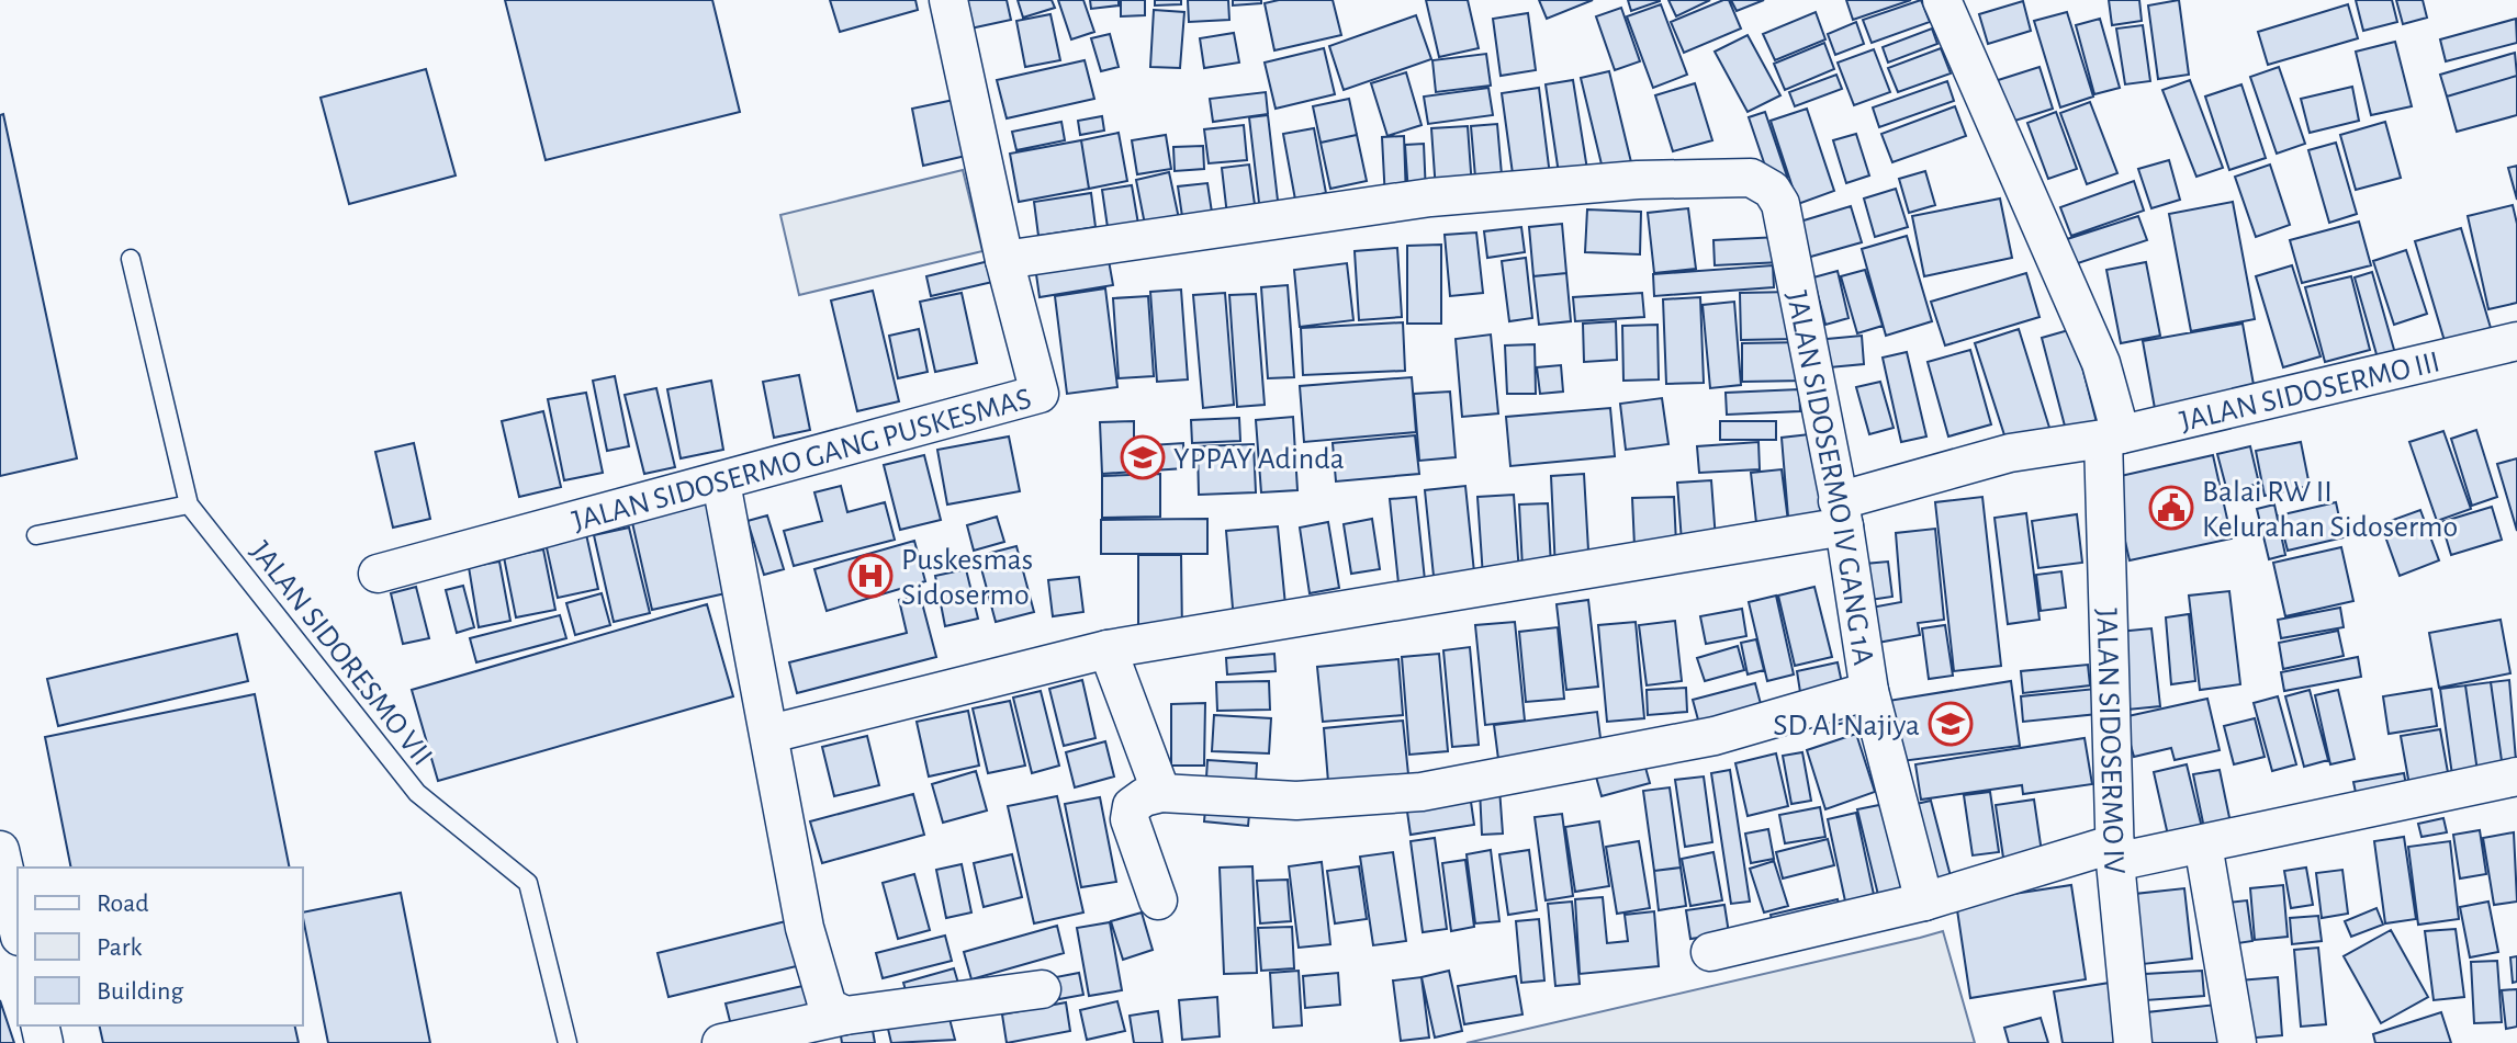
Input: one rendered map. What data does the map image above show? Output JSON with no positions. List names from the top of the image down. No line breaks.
{"streets":{"street":["JALAN SIDOSERMO III","JALAN SIDOSERMO GANG PUSKESMAS","JALAN SIDOSERMO IV GANG 1A","JALAN SIDOSERMO IV"],"lane":["JALAN SIDORESMO VII"]},"crossings":[["JALAN SIDOSERMO III","JALAN SIDOSERMO IV GANG 1A"],["JALAN SIDOSERMO III","JALAN SIDOSERMO IV"],["JALAN SIDOSERMO GANG PUSKESMAS","JALAN SIDOSERMO IV GANG 1A"]],"places":{"school or university":["YPPAY Adinda","SD Al Najiya"],"public building":["Balai RW II Kelurahan Sidosermo"],"hospital":["Puskesmas Sidosermo"]},"legend":["Road","Park","Building"]}
